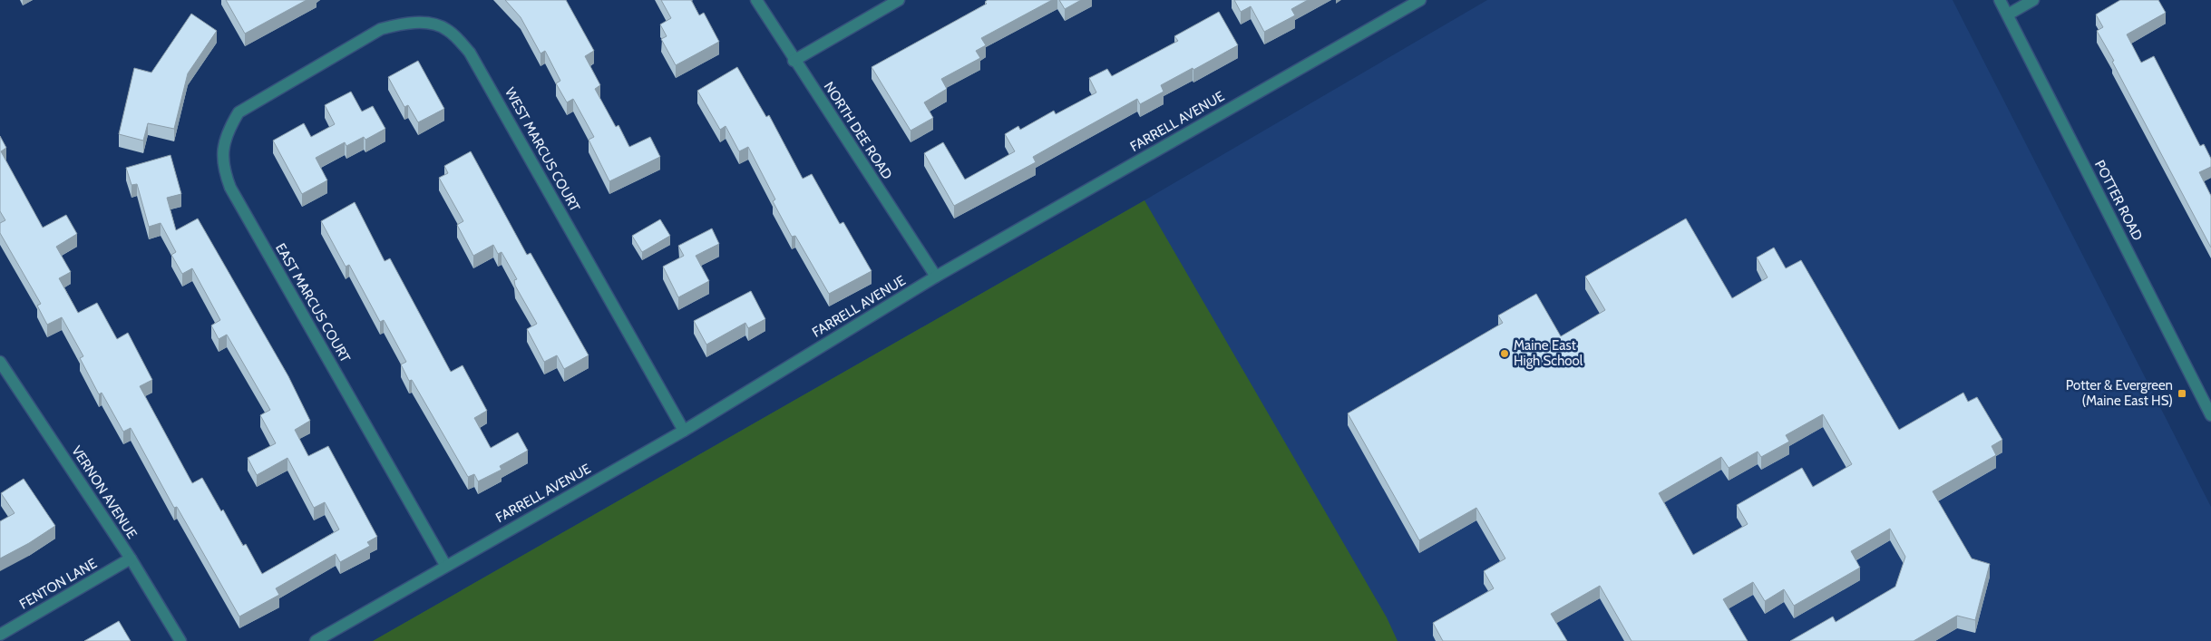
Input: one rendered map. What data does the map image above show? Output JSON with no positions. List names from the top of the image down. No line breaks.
{"streets":{"street":["FARRELL AVENUE","NORTH DEE ROAD","WEST MARCUS COURT","POTTER ROAD","EAST MARCUS COURT","VERNON AVENUE","FENTON LANE"]},"crossings":[["FARRELL AVENUE","NORTH DEE ROAD"],["FARRELL AVENUE","WEST MARCUS COURT"],["FARRELL AVENUE","EAST MARCUS COURT"],["WEST MARCUS COURT","EAST MARCUS COURT"],["VERNON AVENUE","FENTON LANE"]],"places":{"other":["Maine East High School"],"transit":["Potter & Evergreen (Maine East HS)"]}}
